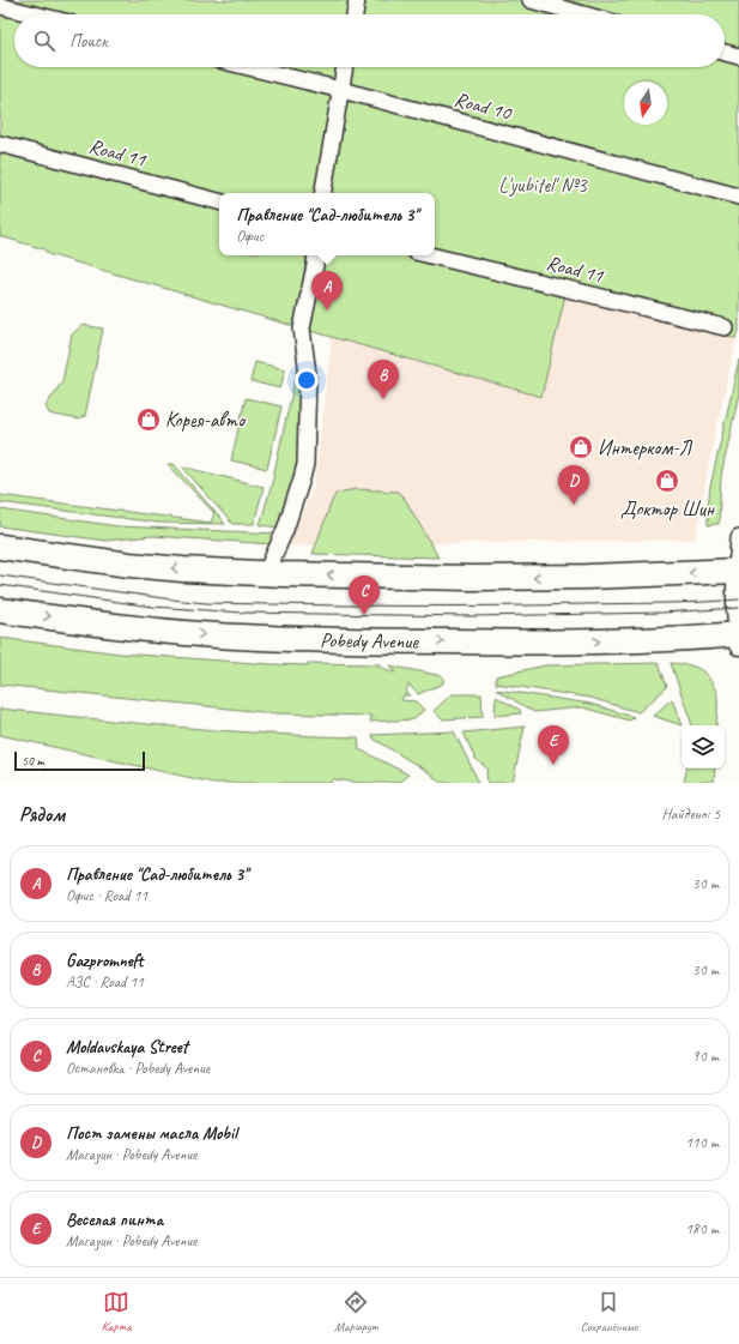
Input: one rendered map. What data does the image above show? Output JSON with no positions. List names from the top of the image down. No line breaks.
{"streets":{"main road":["Pobedy Avenue"],"street":["Road 10","Road 11"]},"parks":["L'yubitel' №3"],"places":{"shop":["Корея-авто","Интерком-Л","Доктор Шин"]},"scale_bar":"50 m","north":"bottom","page":{"search":"Поиск","popup":["Правление \"Сад-любитель 3\"","Офис"],"pins":["A","B","D","C","E"],"scale":"50 m","heading":["Рядом","Найдено: 5"],"list":[{"mark":"A","name":"Правление \"Сад-любитель 3\"","note":"Офис · Road 11","value":"30 m"},{"mark":"B","name":"Gazpromneft","note":"АЗС · Road 11","value":"30 m"},{"mark":"C","name":"Moldavskaya Street","note":"Остановка · Pobedy Avenue","value":"90 m"},{"mark":"D","name":"Пост замены масла Mobil","note":"Магазин · Pobedy Avenue","value":"110 m"},{"mark":"E","name":"Веселая пинта","note":"Магазин · Pobedy Avenue","value":"180 m"}],"nav":["Карта","Маршрут","Сохранённые"]}}
